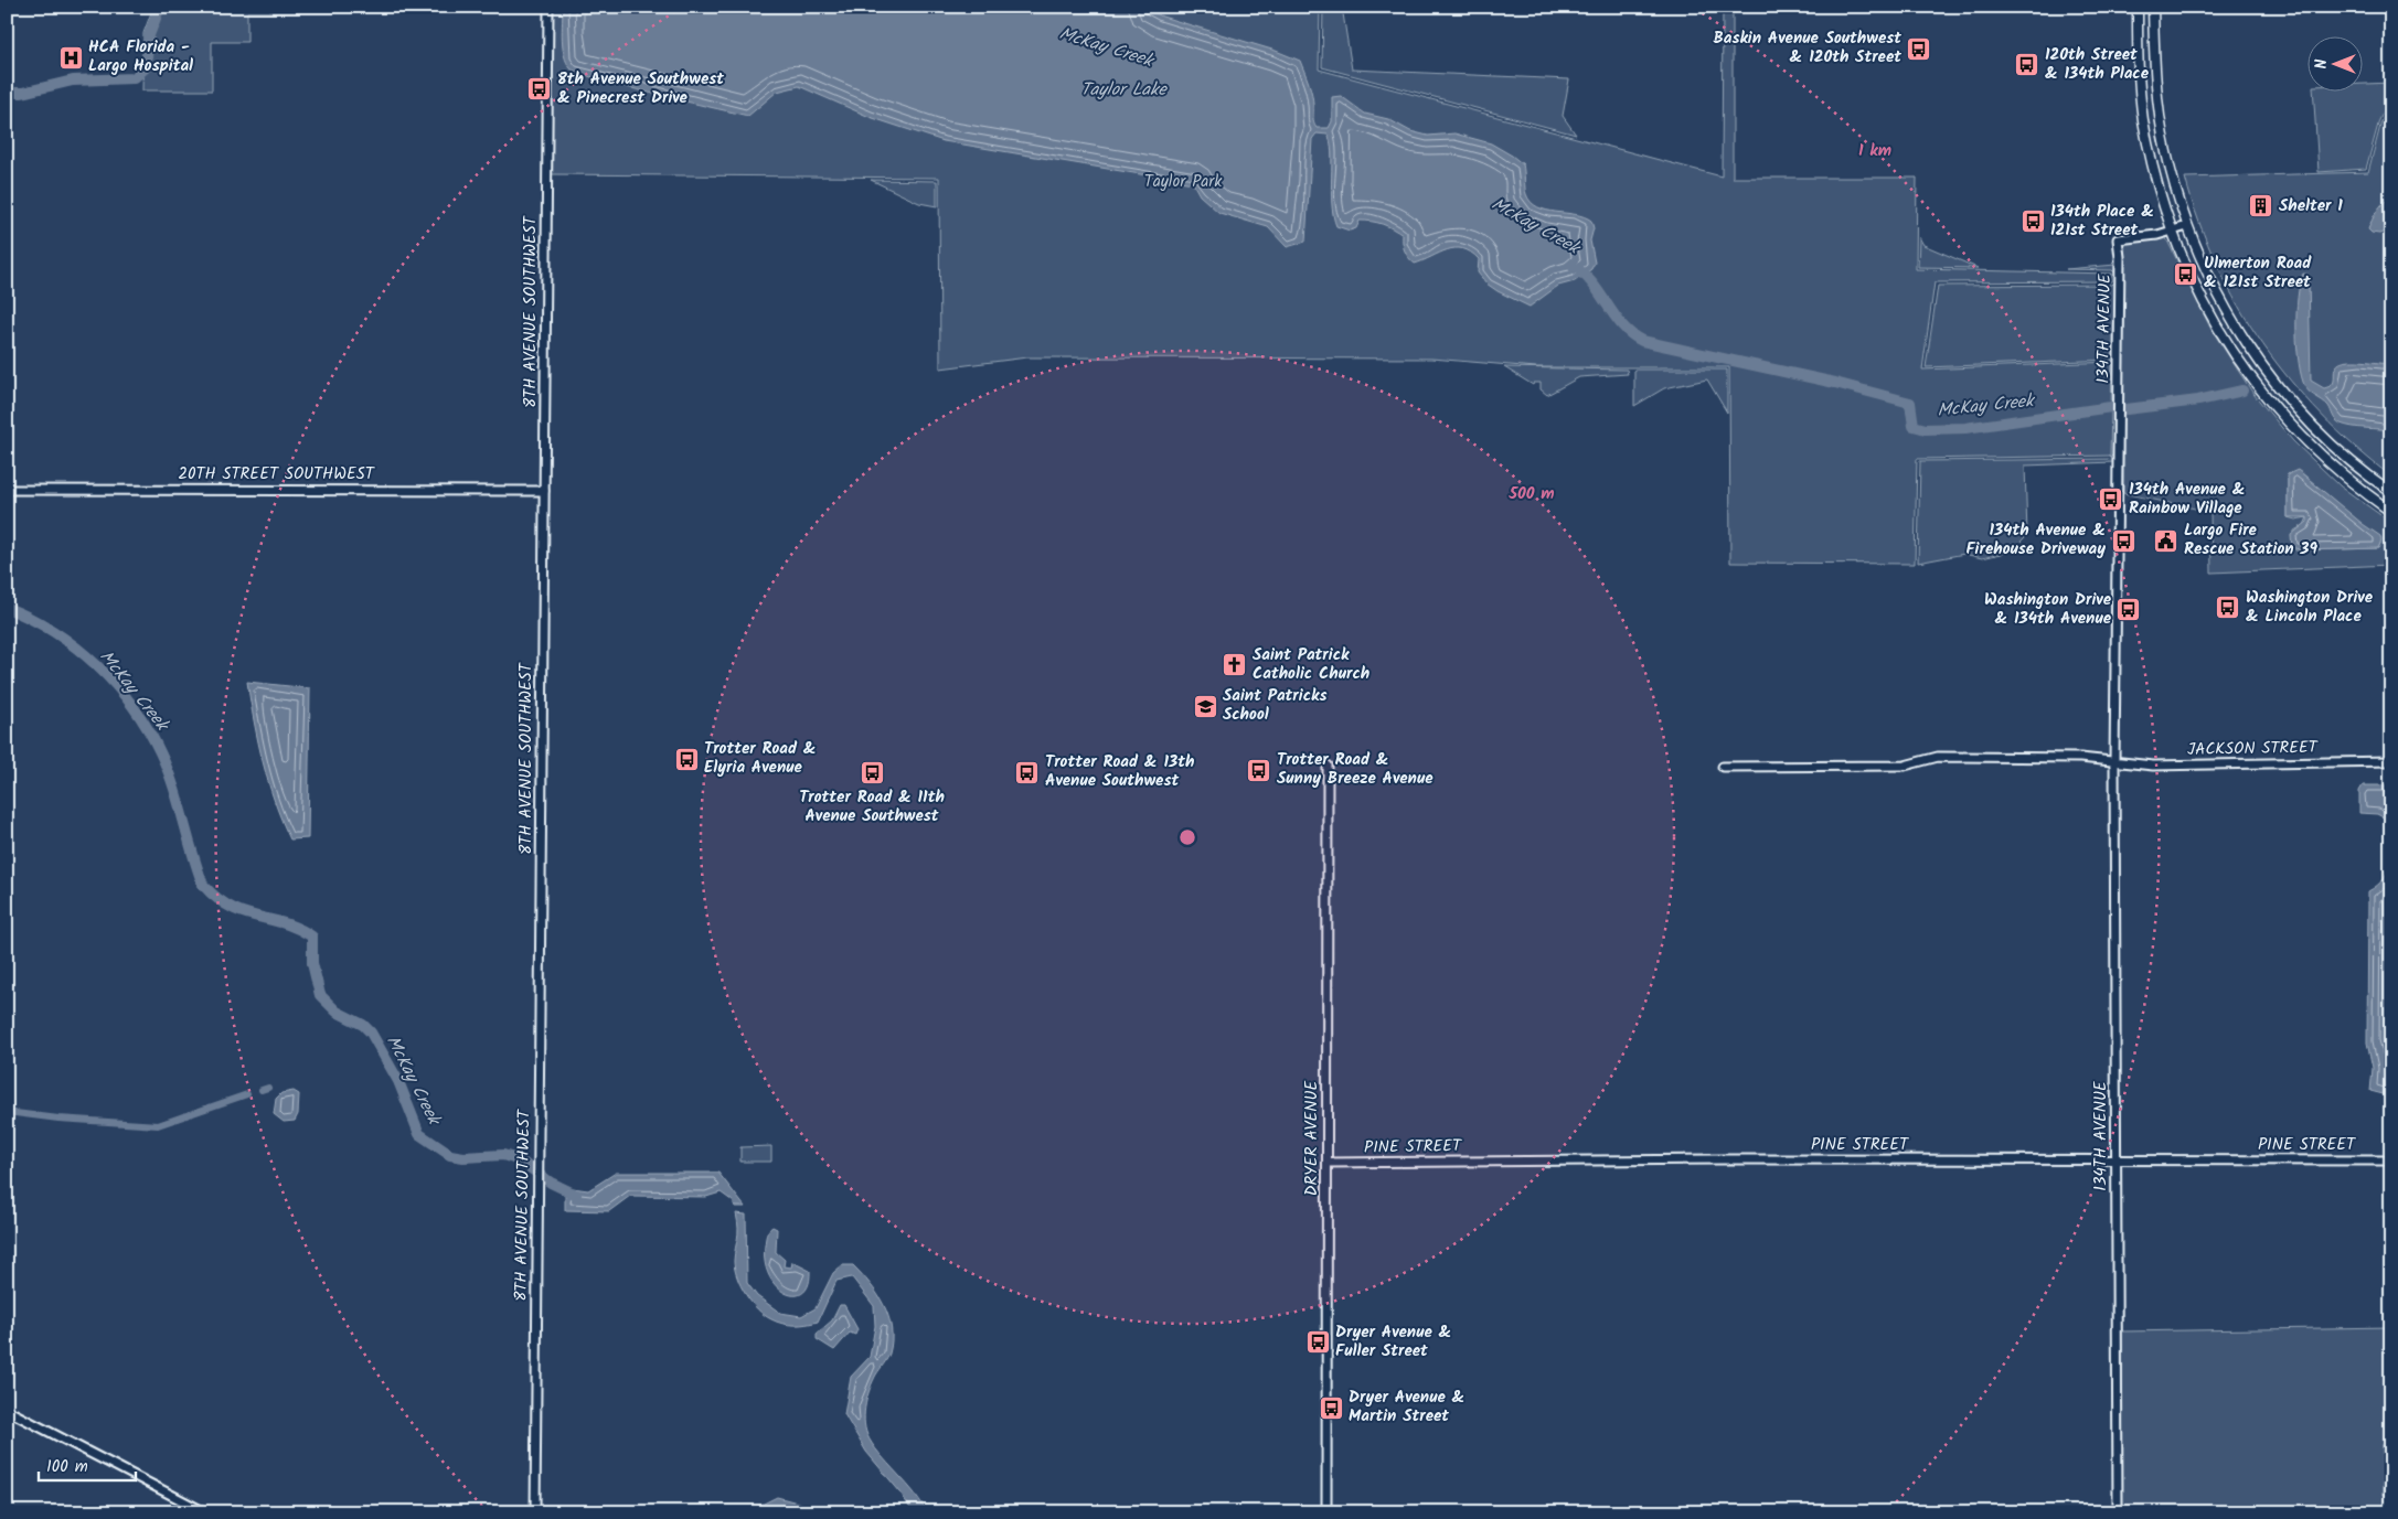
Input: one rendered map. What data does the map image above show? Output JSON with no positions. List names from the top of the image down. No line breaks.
{"streets":{"street":["8TH AVENUE SOUTHWEST","134TH AVENUE","20TH STREET SOUTHWEST","JACKSON STREET","DRYER AVENUE","PINE STREET"]},"crossings":[["8TH AVENUE SOUTHWEST","20TH STREET SOUTHWEST"],["134TH AVENUE","JACKSON STREET"],["134TH AVENUE","PINE STREET"],["DRYER AVENUE","PINE STREET"]],"water":["McKay Creek","Taylor Lake"],"parks":["Taylor Park"],"places":{"bus stop":["Baskin Avenue Southwest & 120th Street","120th Street & 134th Place","8th Avenue Southwest & Pinecrest Drive","134th Place & 121st Street","Ulmerton Road & 121st Street","134th Avenue & Rainbow Village","134th Avenue & Firehouse Driveway","Washington Drive & Lincoln Place","Washington Drive & 134th Avenue","Trotter Road & Elyria Avenue","Trotter Road & Sunny Breeze Avenue","Trotter Road & 11th Avenue Southwest","Trotter Road & 13th Avenue Southwest","Dryer Avenue & Fuller Street","Dryer Avenue & Martin Street"],"hospital":["HCA Florida - Largo Hospital"],"building":["Shelter 1"],"public building":["Largo Fire Rescue Station 39"],"church":["Saint Patrick Catholic Church"],"school or university":["Saint Patricks School"]},"scale_bar":"100 m","north":"left","rings":["1 km","500 m"]}
